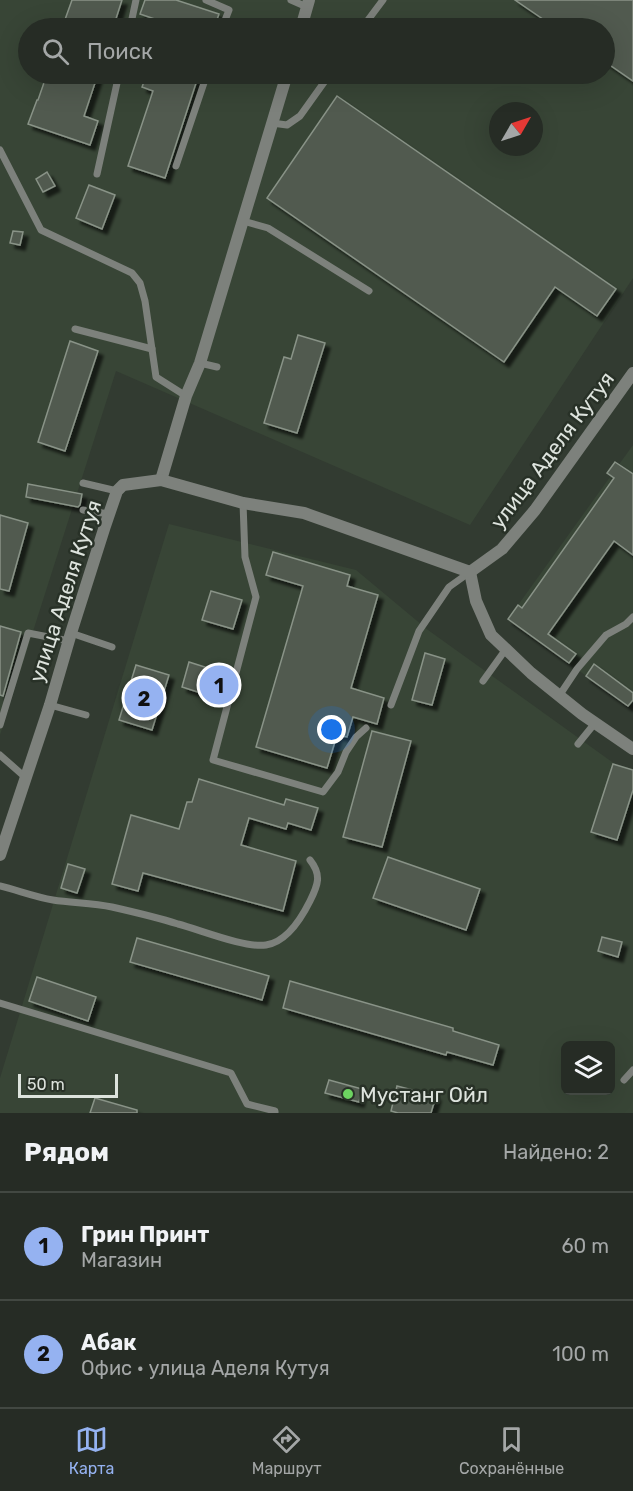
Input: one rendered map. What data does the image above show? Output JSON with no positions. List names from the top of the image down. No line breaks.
{"streets":{"street":["улица Аделя Кутуя"]},"places":["Мустанг Ойл"],"scale_bar":"50 m","north":"top right","page":{"search":"Поиск","pins":["1","2"],"scale":"50 m","heading":["Рядом","Найдено: 2"],"list":[{"mark":"1","name":"Грин Принт","note":"Магазин","value":"60 m"},{"mark":"2","name":"Абак","note":"Офис · улица Аделя Кутуя","value":"100 m"}],"nav":["Карта","Маршрут","Сохранённые"]}}
